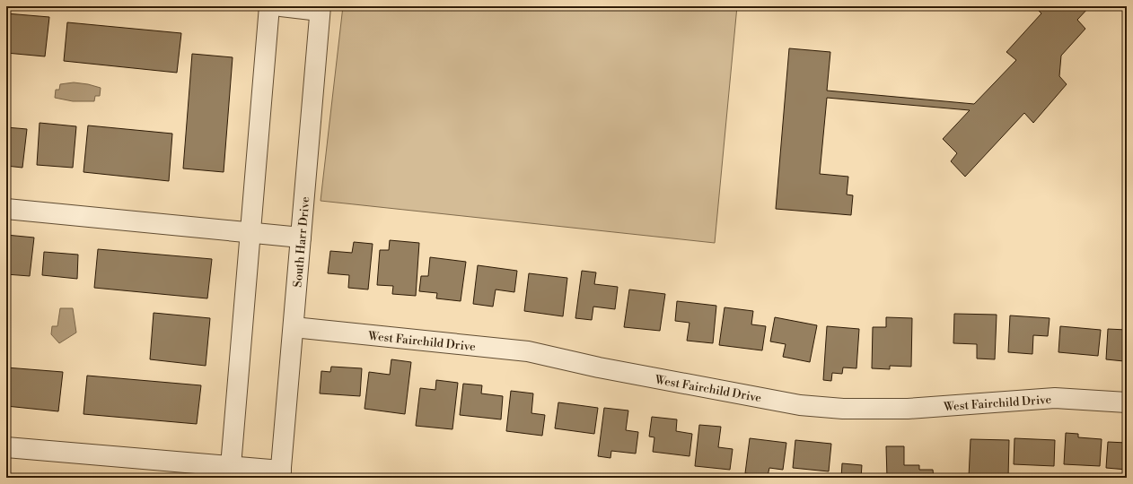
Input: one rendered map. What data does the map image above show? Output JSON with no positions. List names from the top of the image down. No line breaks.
{"streets":{"street":["South Harr Drive","West Fairchild Drive"]},"crossings":[["South Harr Drive","West Fairchild Drive"]]}
